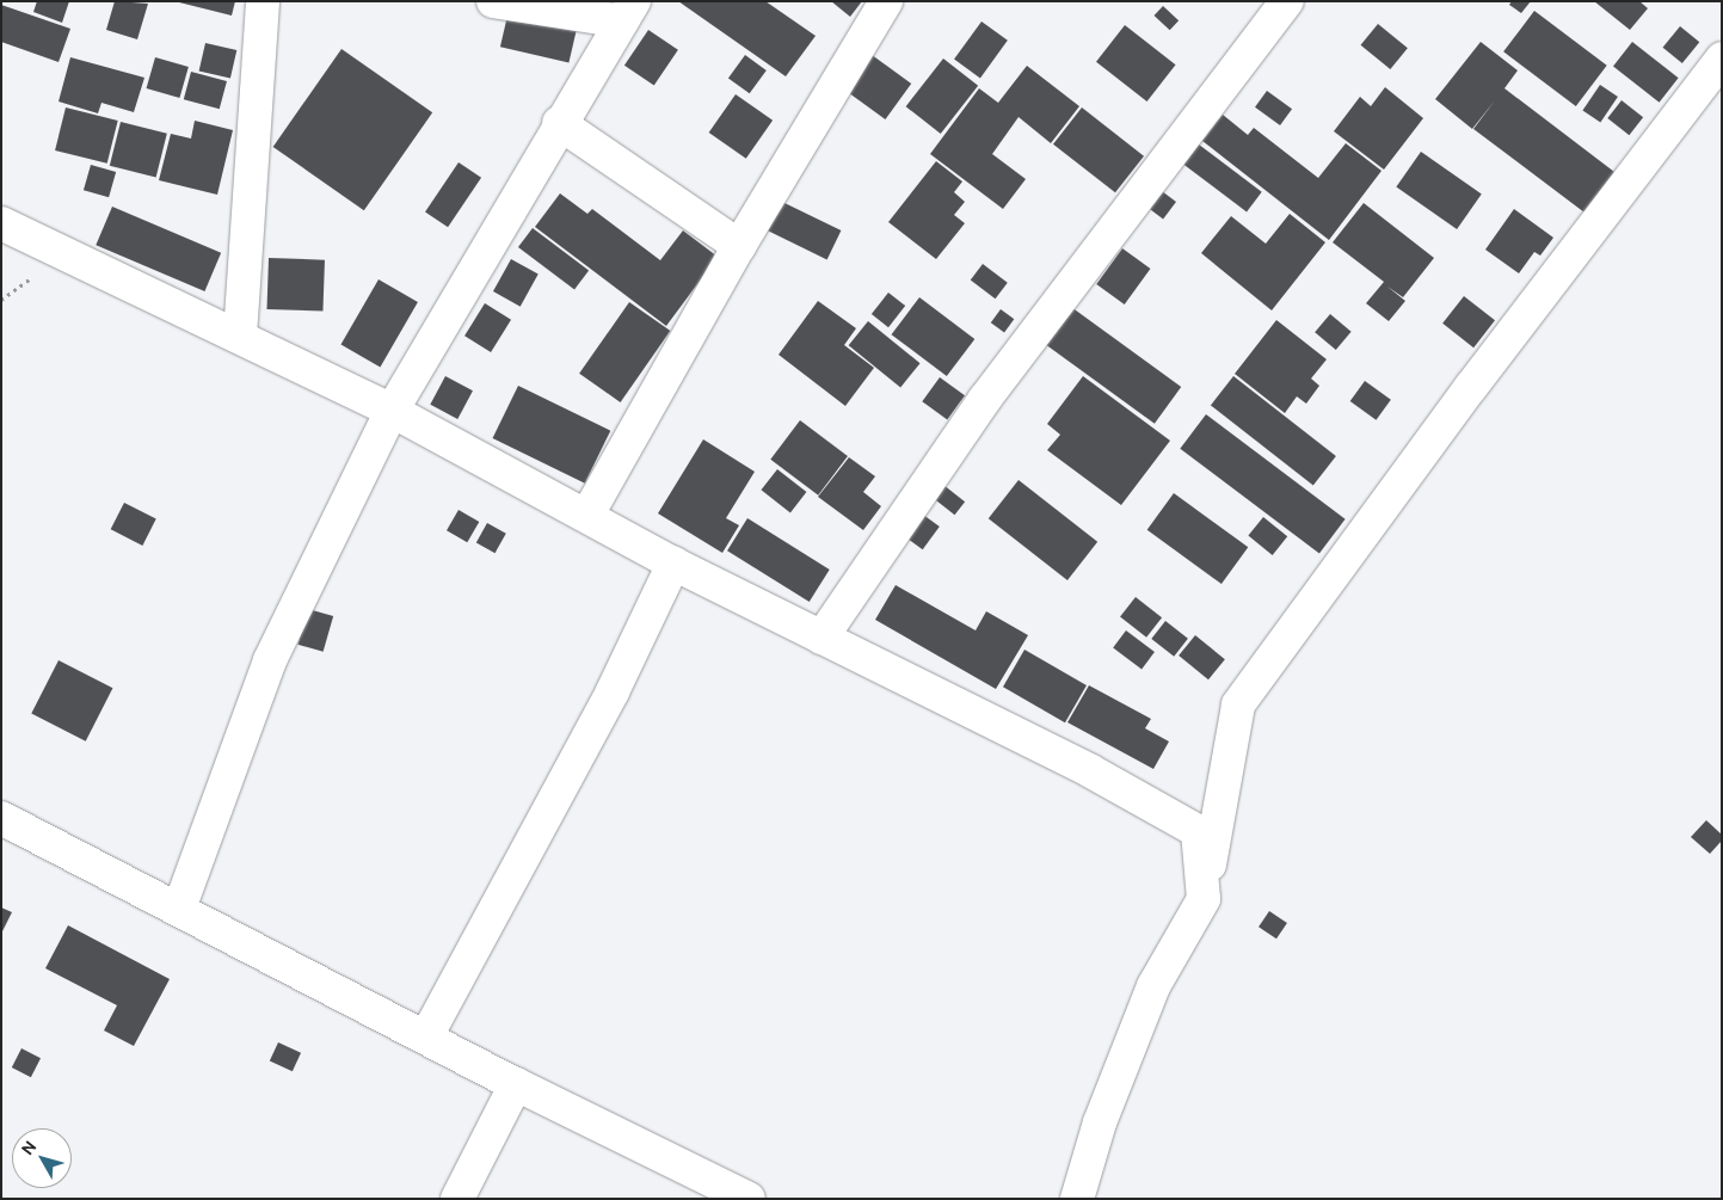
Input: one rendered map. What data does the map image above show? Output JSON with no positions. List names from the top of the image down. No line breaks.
{"north":"top left"}
